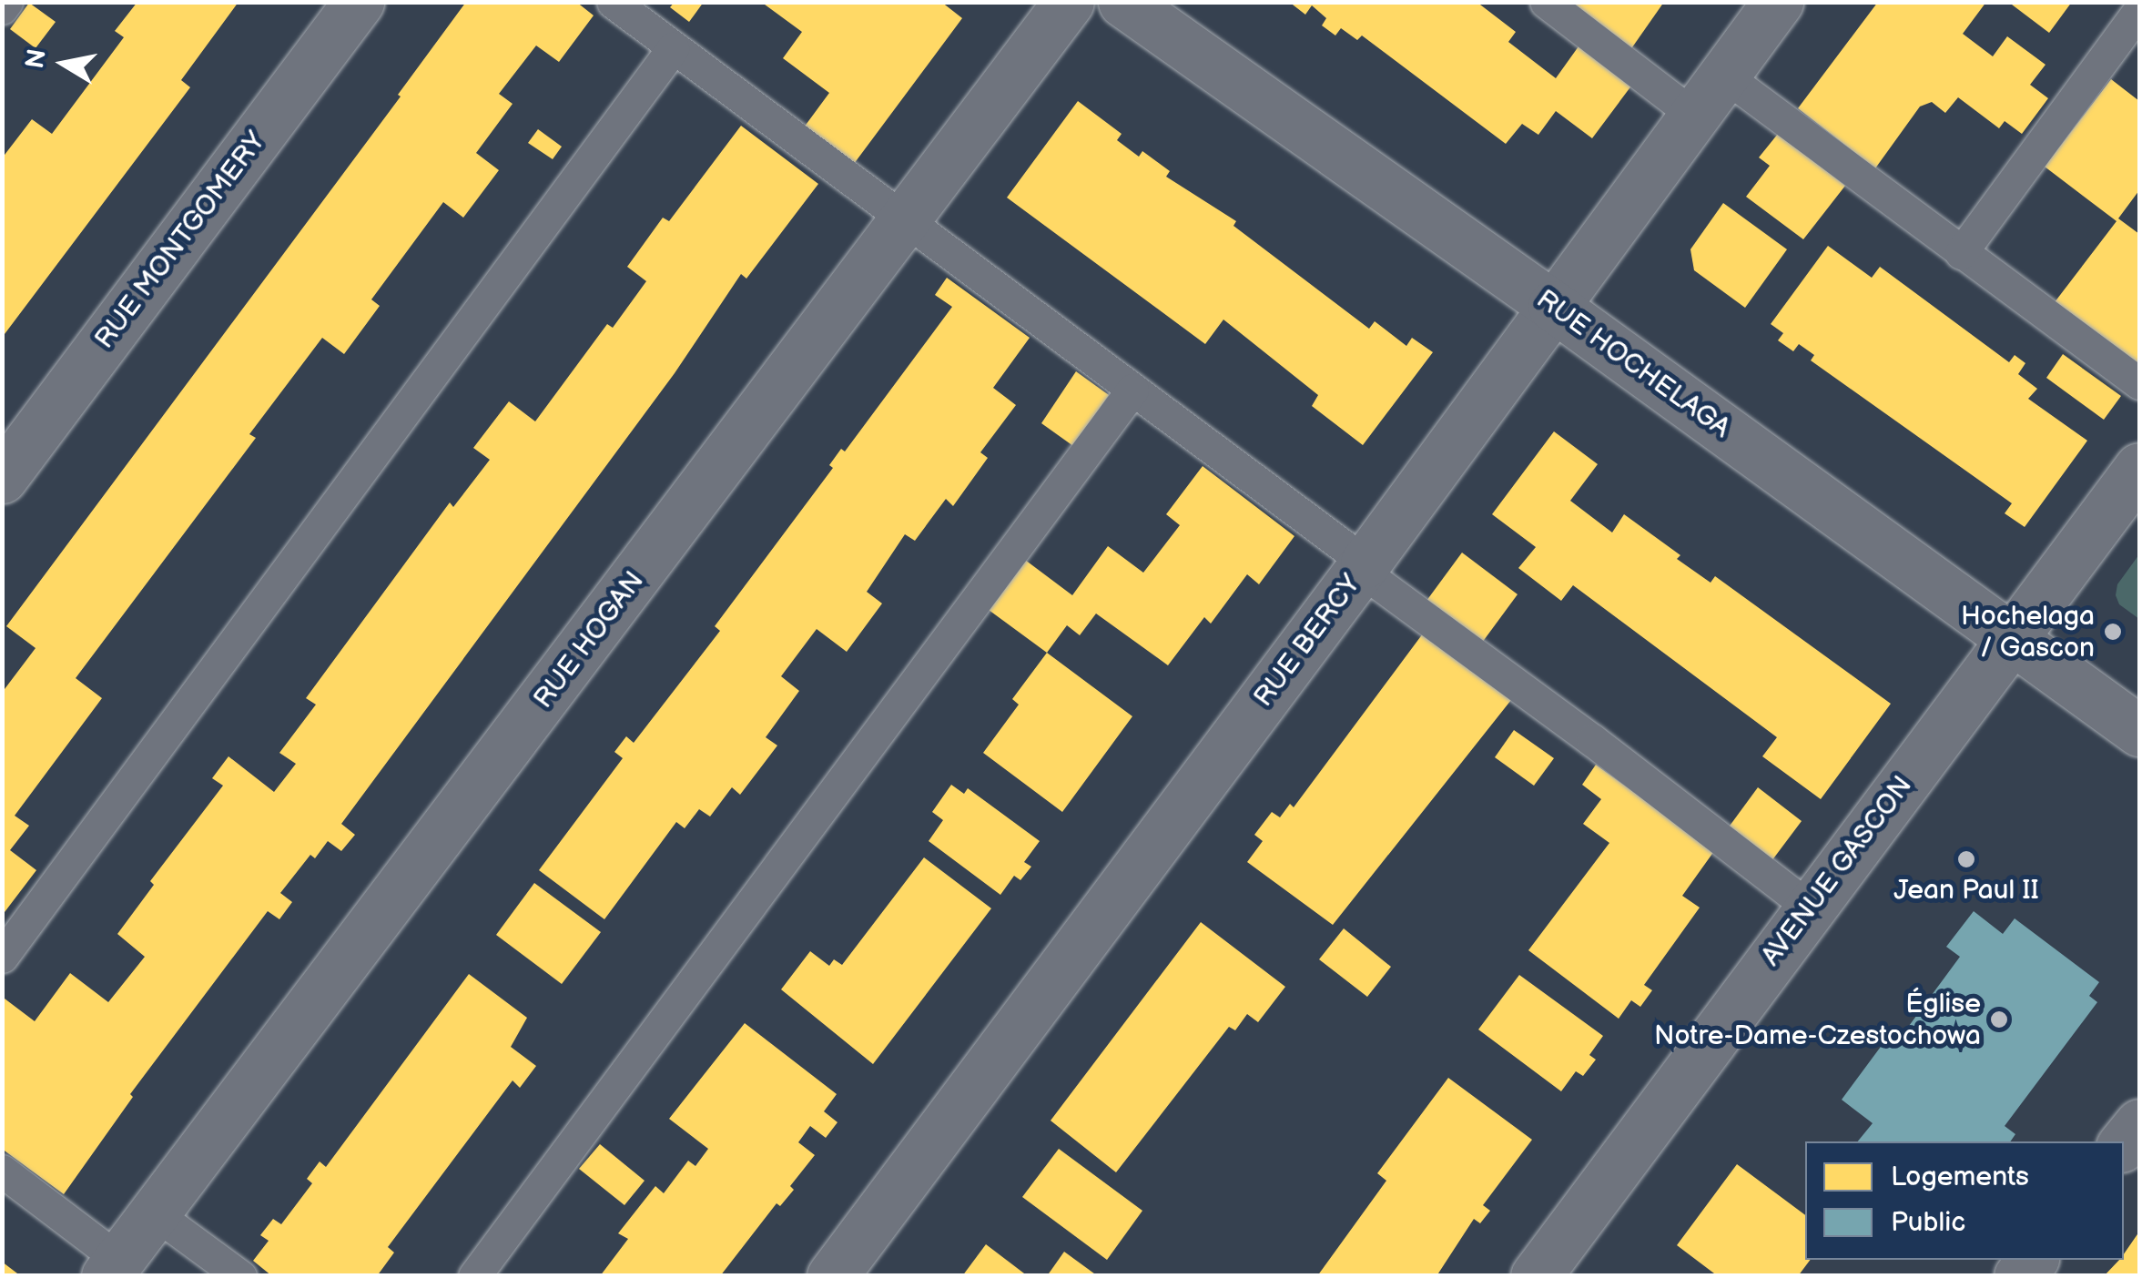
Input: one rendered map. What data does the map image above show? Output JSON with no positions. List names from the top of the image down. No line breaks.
{"streets":{"street":["RUE MONTGOMERY","RUE HOCHELAGA","RUE HOGAN","RUE BERCY","AVENUE GASCON"]},"crossings":[["RUE HOCHELAGA","RUE BERCY"],["RUE HOCHELAGA","AVENUE GASCON"]],"places":["Hochelaga / Gascon","Jean Paul II","Église Notre-Dame-Czestochowa"],"legend":["Logements","Public"],"north":"left"}
